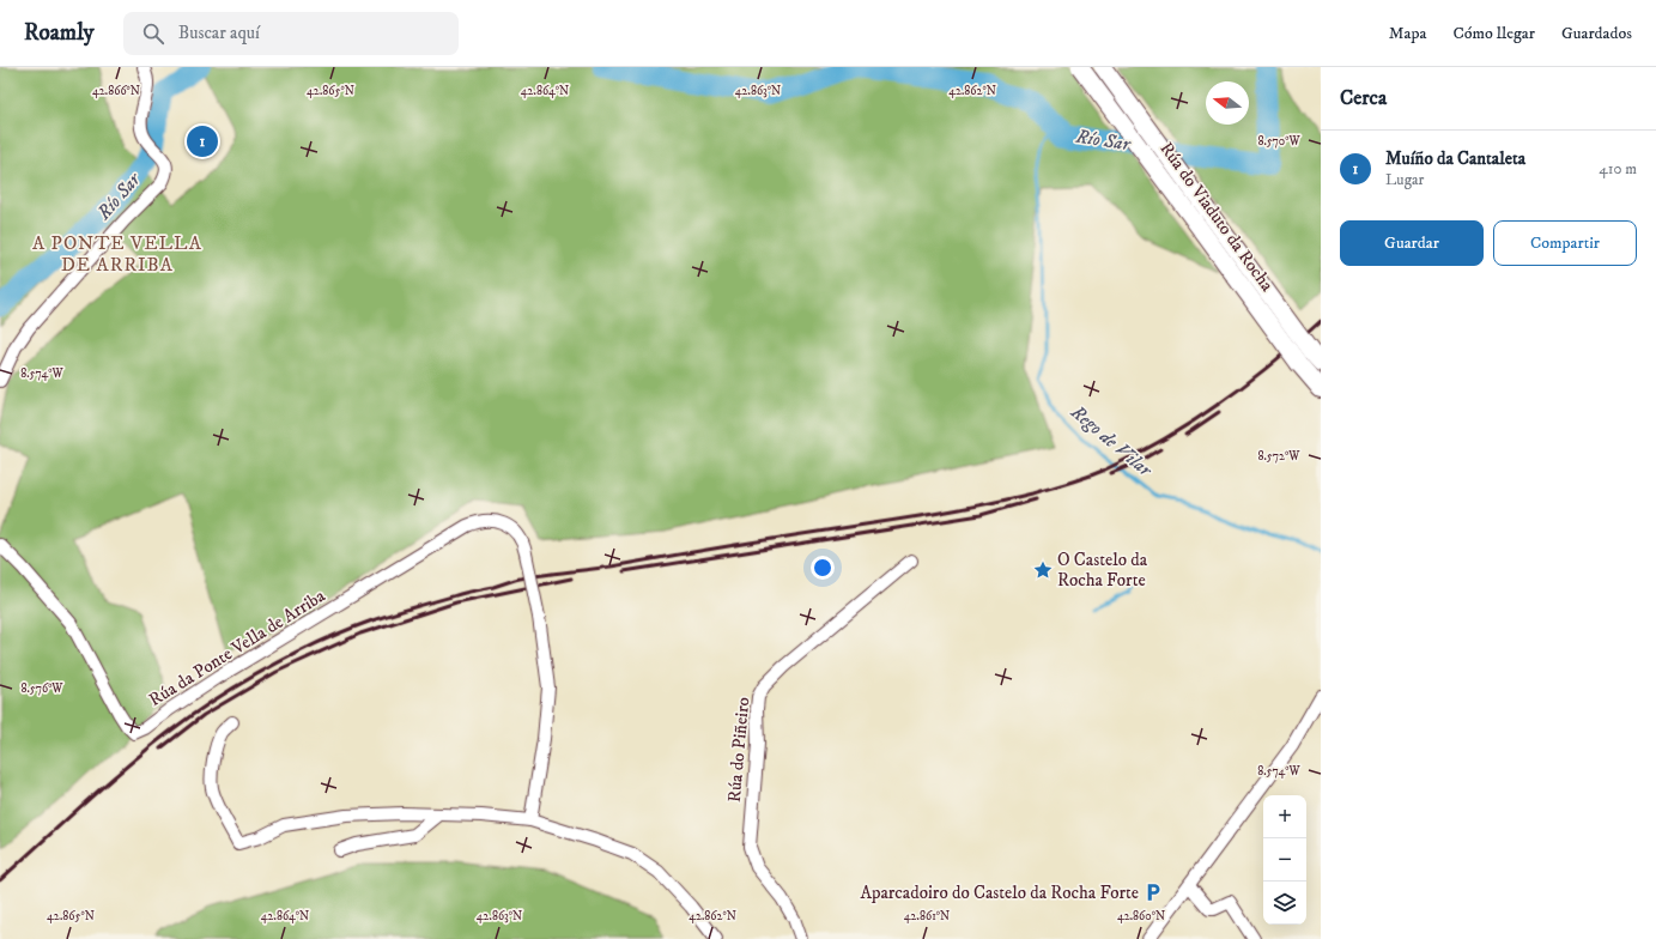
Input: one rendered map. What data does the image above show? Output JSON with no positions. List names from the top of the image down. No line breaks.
{"streets":{"highway":["Rúa do Viaduto da Rocha"],"street":["Rúa da Ponte Vella de Arriba","Rúa do Piñeiro"]},"districts":["A PONTE VELLA DE ARRIBA"],"water":["Río Sar","Rego de Vilar"],"places":{"place":["O Castelo da Rocha Forte"],"parking":["Aparcadoiro do Castelo da Rocha Forte"]},"north":"left","page":{"header":"Roamly","search":"Buscar aquí","nav":["Mapa","Cómo llegar","Guardados"],"heading":"Cerca","pins":"1","list":[{"mark":"1","name":"Muíño da Cantaleta","note":"Lugar","value":"410 m"}],"buttons":["Guardar","Compartir"],"map_buttons":["+","−"]},"coordinates":["42.866°N","42.865°N","42.864°N","42.863°N","42.862°N","8.570°W","8.574°W","8.572°W","8.576°W","42.861°N","42.860°N"]}
